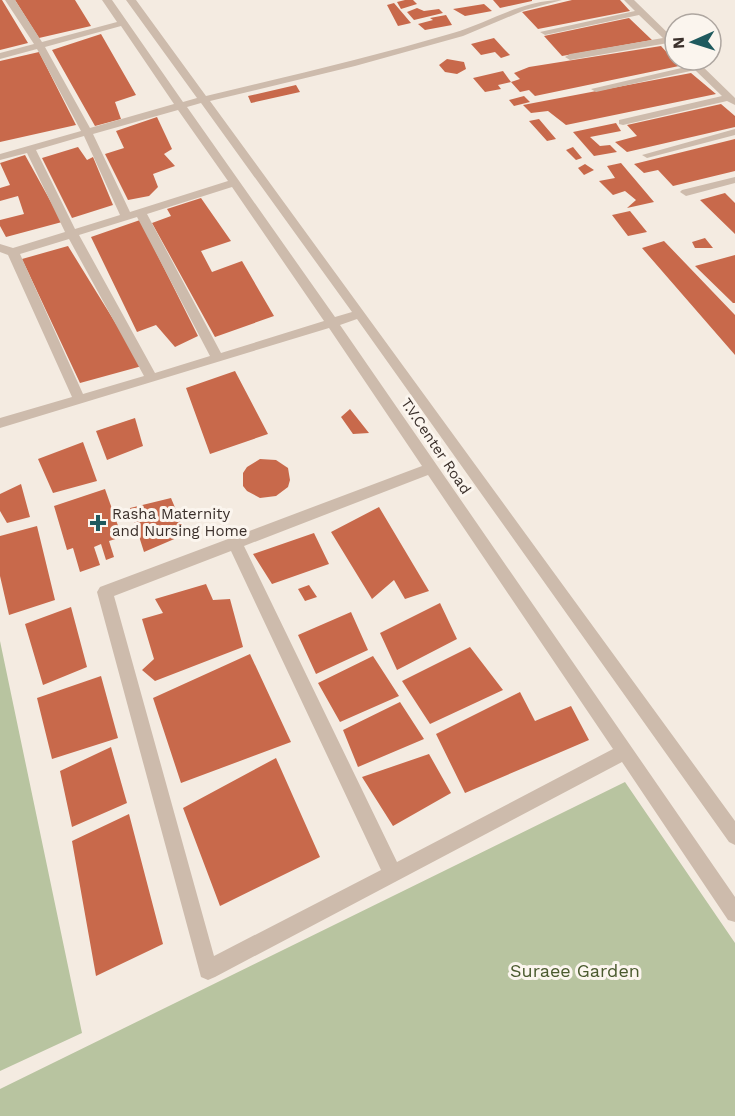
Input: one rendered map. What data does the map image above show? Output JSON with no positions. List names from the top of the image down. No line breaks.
{"streets":{"street":["T.V.Center Road"]},"parks":["Suraee Garden"],"places":{"health":["Rasha Maternity and Nursing Home"]},"north":"left"}
